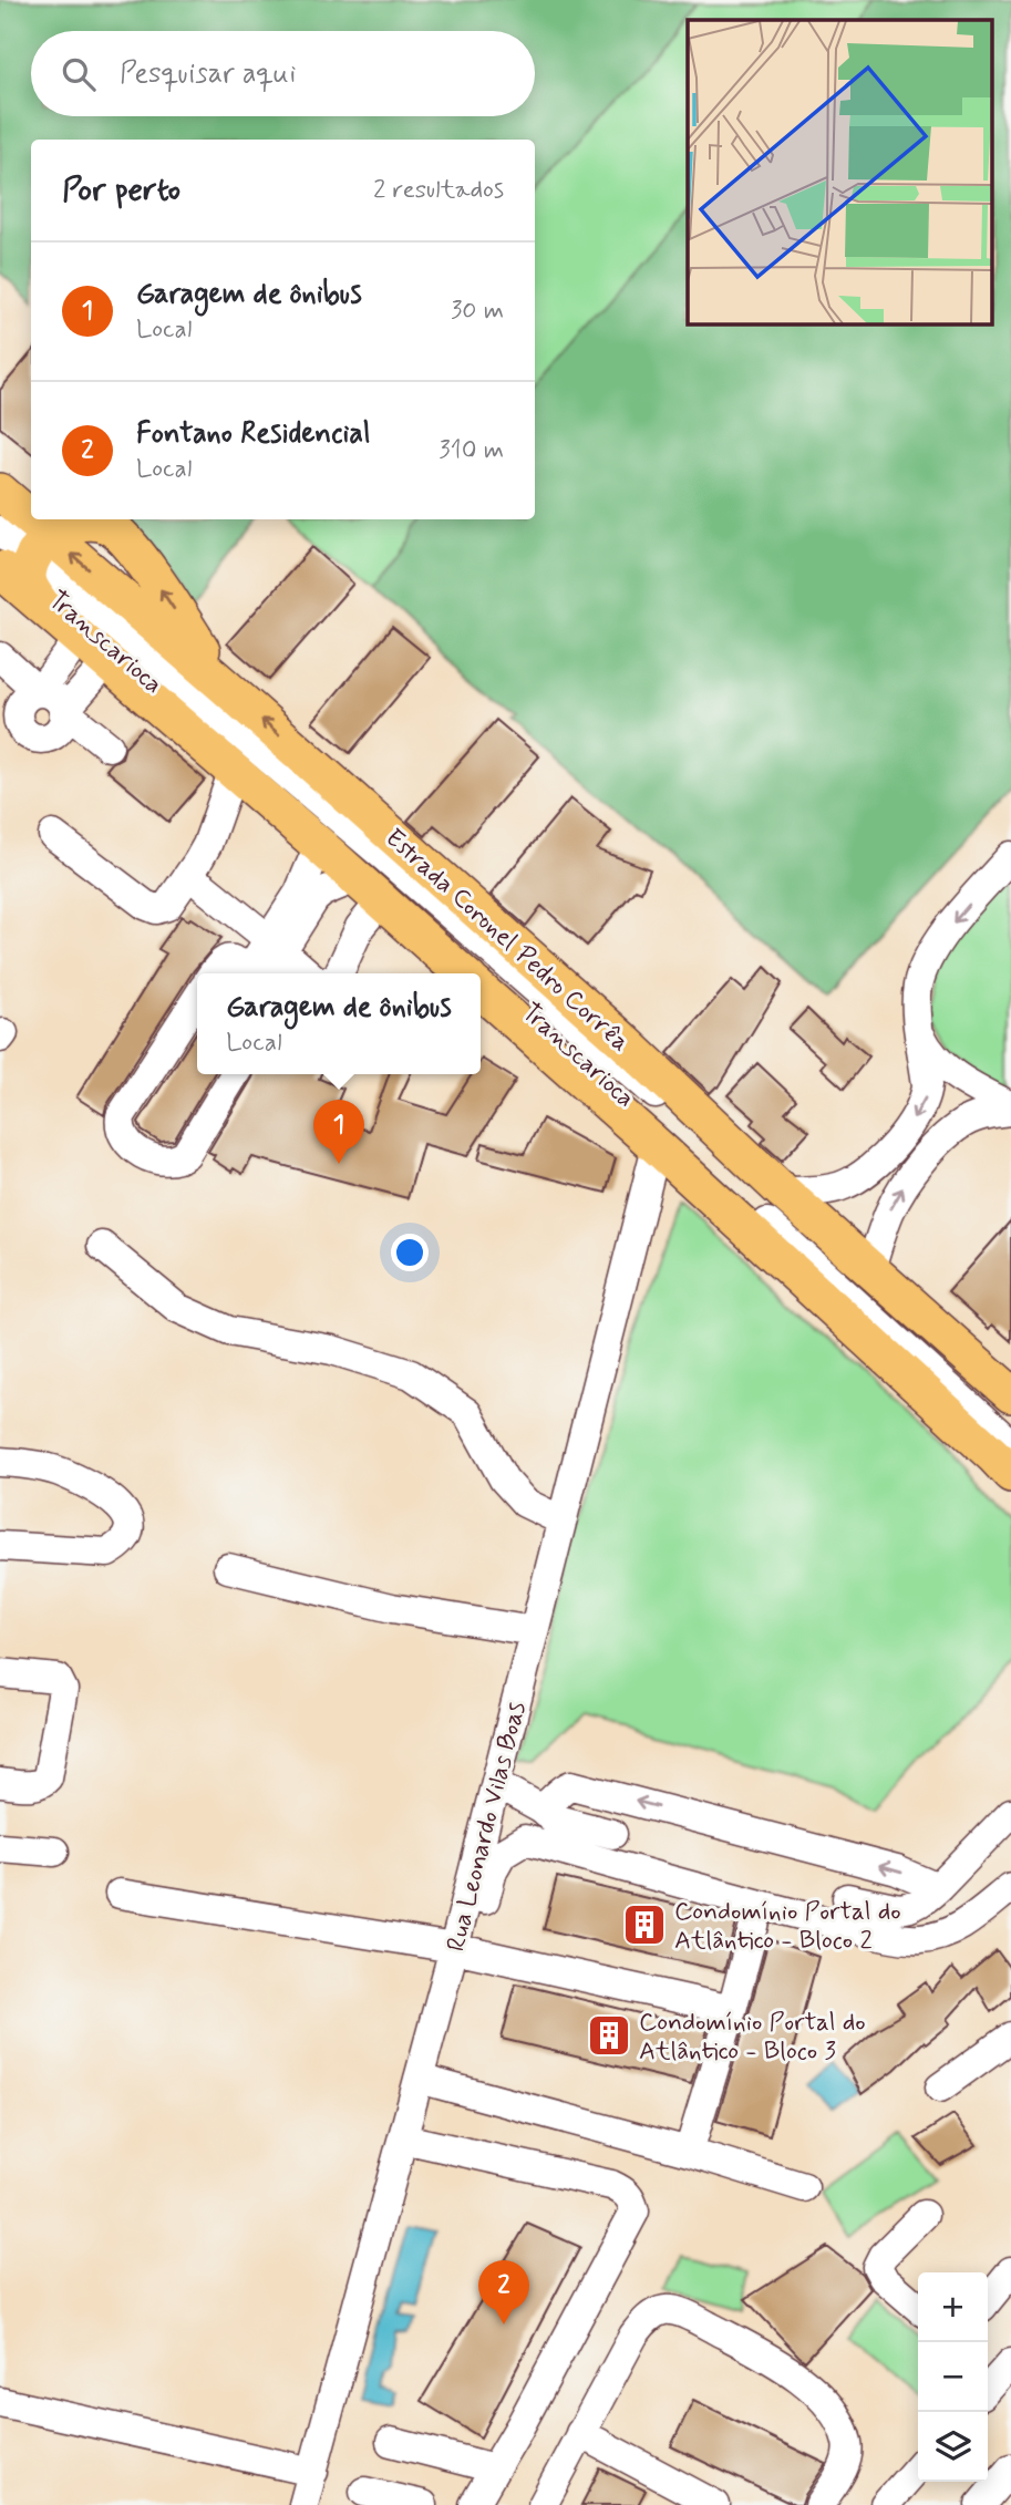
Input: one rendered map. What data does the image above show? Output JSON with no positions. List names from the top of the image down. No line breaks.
{"streets":{"main road":["Estrada Coronel Pedro Corrêa"],"street":["Transcarioca","Rua Leonardo Vilas Boas"]},"crossings":[["Transcarioca","Estrada Coronel Pedro Corrêa"]],"places":{"building":["Condomínio Portal do Atlântico - Bloco 2","Condomínio Portal do Atlântico - Bloco 3"]},"page":{"search":"Pesquisar aqui","heading":["Por perto","2 resultados"],"list":[{"mark":"1","name":"Garagem de ônibus","note":"Local","value":"30 m"},{"mark":"2","name":"Fontano Residencial","note":"Local","value":"310 m"}],"popup":["Garagem de ônibus","Local"],"pins":["1","2"],"map_buttons":["+","−"]}}
